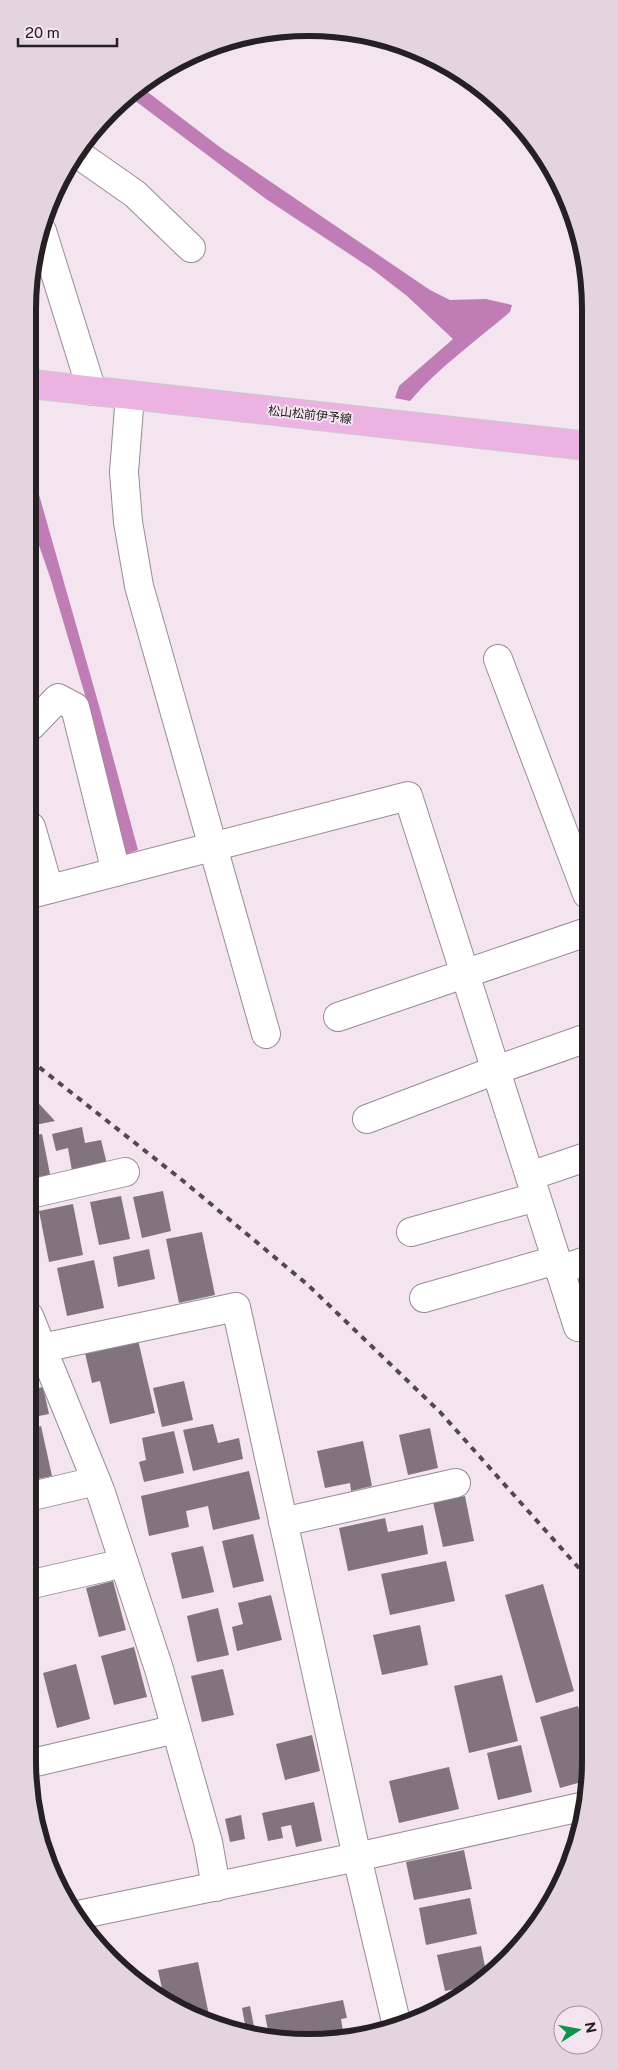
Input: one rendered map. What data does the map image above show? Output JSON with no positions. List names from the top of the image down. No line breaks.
{"streets":{"main road":["松山松前伊予線"]},"scale_bar":"20 m","north":"right"}
